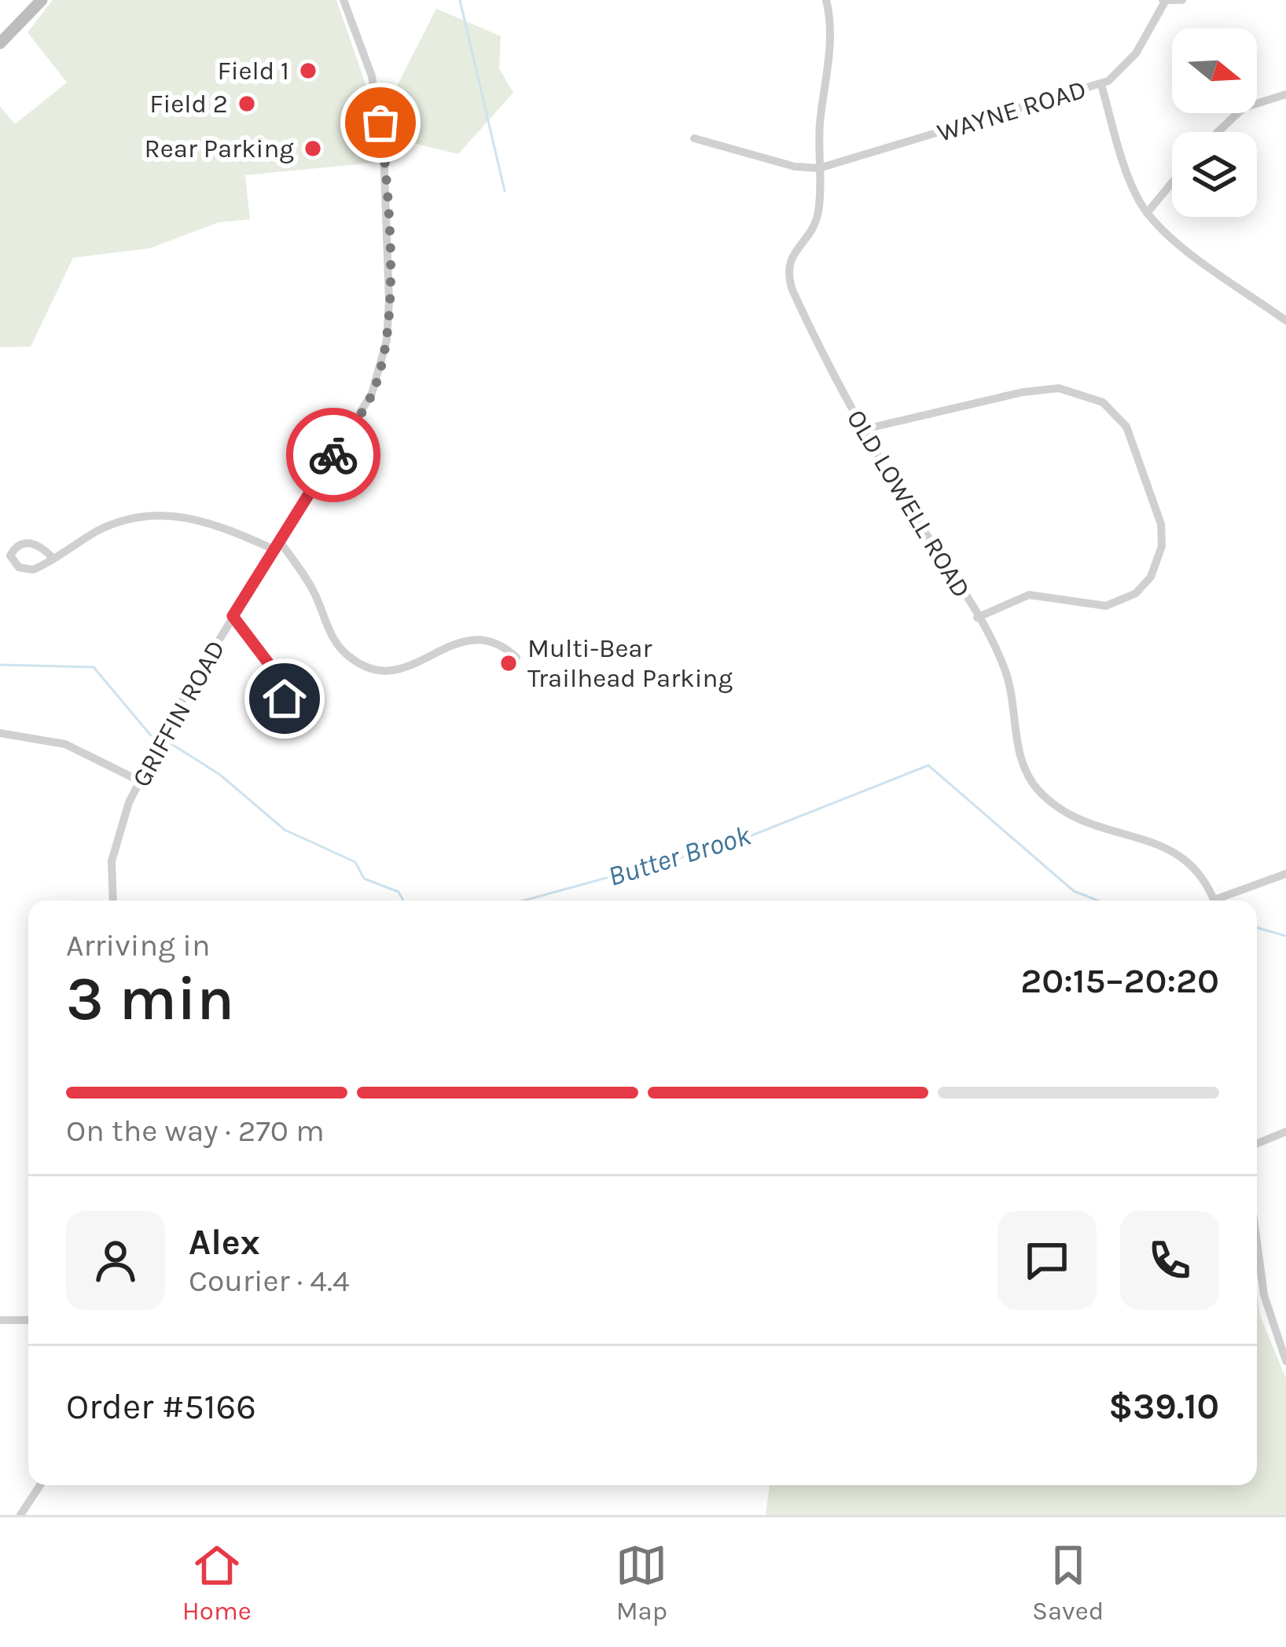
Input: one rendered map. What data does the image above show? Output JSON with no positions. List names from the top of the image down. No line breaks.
{"streets":{"street":["WAYNE ROAD","OLD LOWELL ROAD","GRIFFIN ROAD"]},"crossings":[["WAYNE ROAD","OLD LOWELL ROAD"]],"water":["Butter Brook"],"places":["Field 1","Field 2","Rear Parking","Multi-Bear Trailhead Parking"],"north":"right","page":{"heading":["3 min","Arriving in","20:15–20:20"],"panel":["Alex","Courier · 4.4","Order #5166","$39.10"],"bar":"On the way · 270 m","tabs":["Home","Map","Saved"]}}
